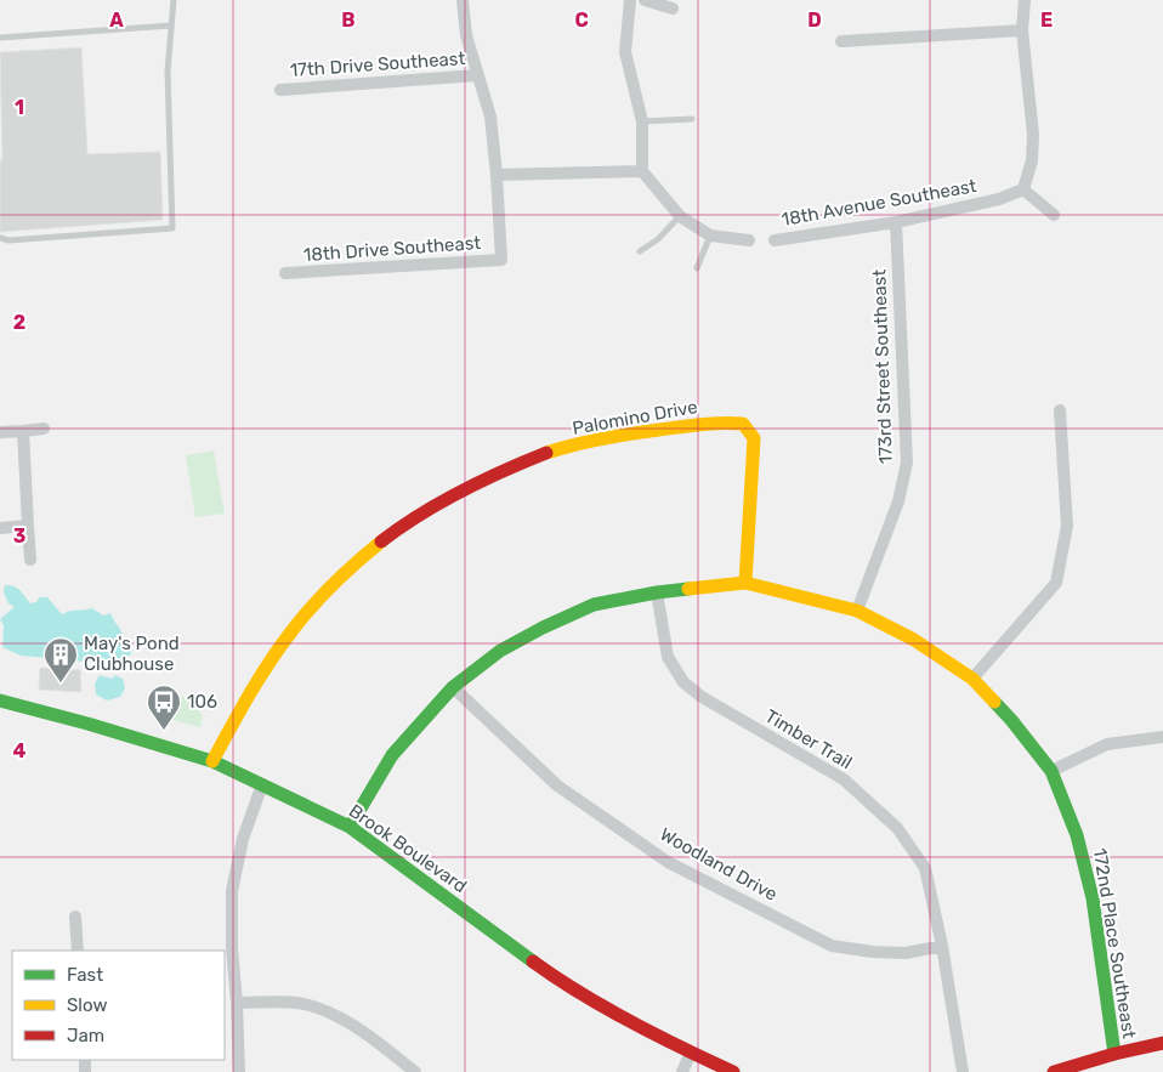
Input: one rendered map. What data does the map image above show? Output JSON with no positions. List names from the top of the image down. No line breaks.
{"streets":{"street":["17th Drive Southeast","18th Avenue Southeast","18th Drive Southeast","173rd Street Southeast","Palomino Drive","Timber Trail","Brook Boulevard","Woodland Drive","172nd Place Southeast"]},"crossings":[["18th Avenue Southeast","173rd Street Southeast"],["173rd Street Southeast","172nd Place Southeast"],["Palomino Drive","Brook Boulevard"],["Palomino Drive","172nd Place Southeast"],["Timber Trail","Woodland Drive"]],"places":{"building":["May's Pond Clubhouse"],"bus stop":["106"]},"legend":["Fast","Slow","Jam"],"grid":{"columns":["A","B","C","D","E"],"rows":["1","2","3","4"]}}
